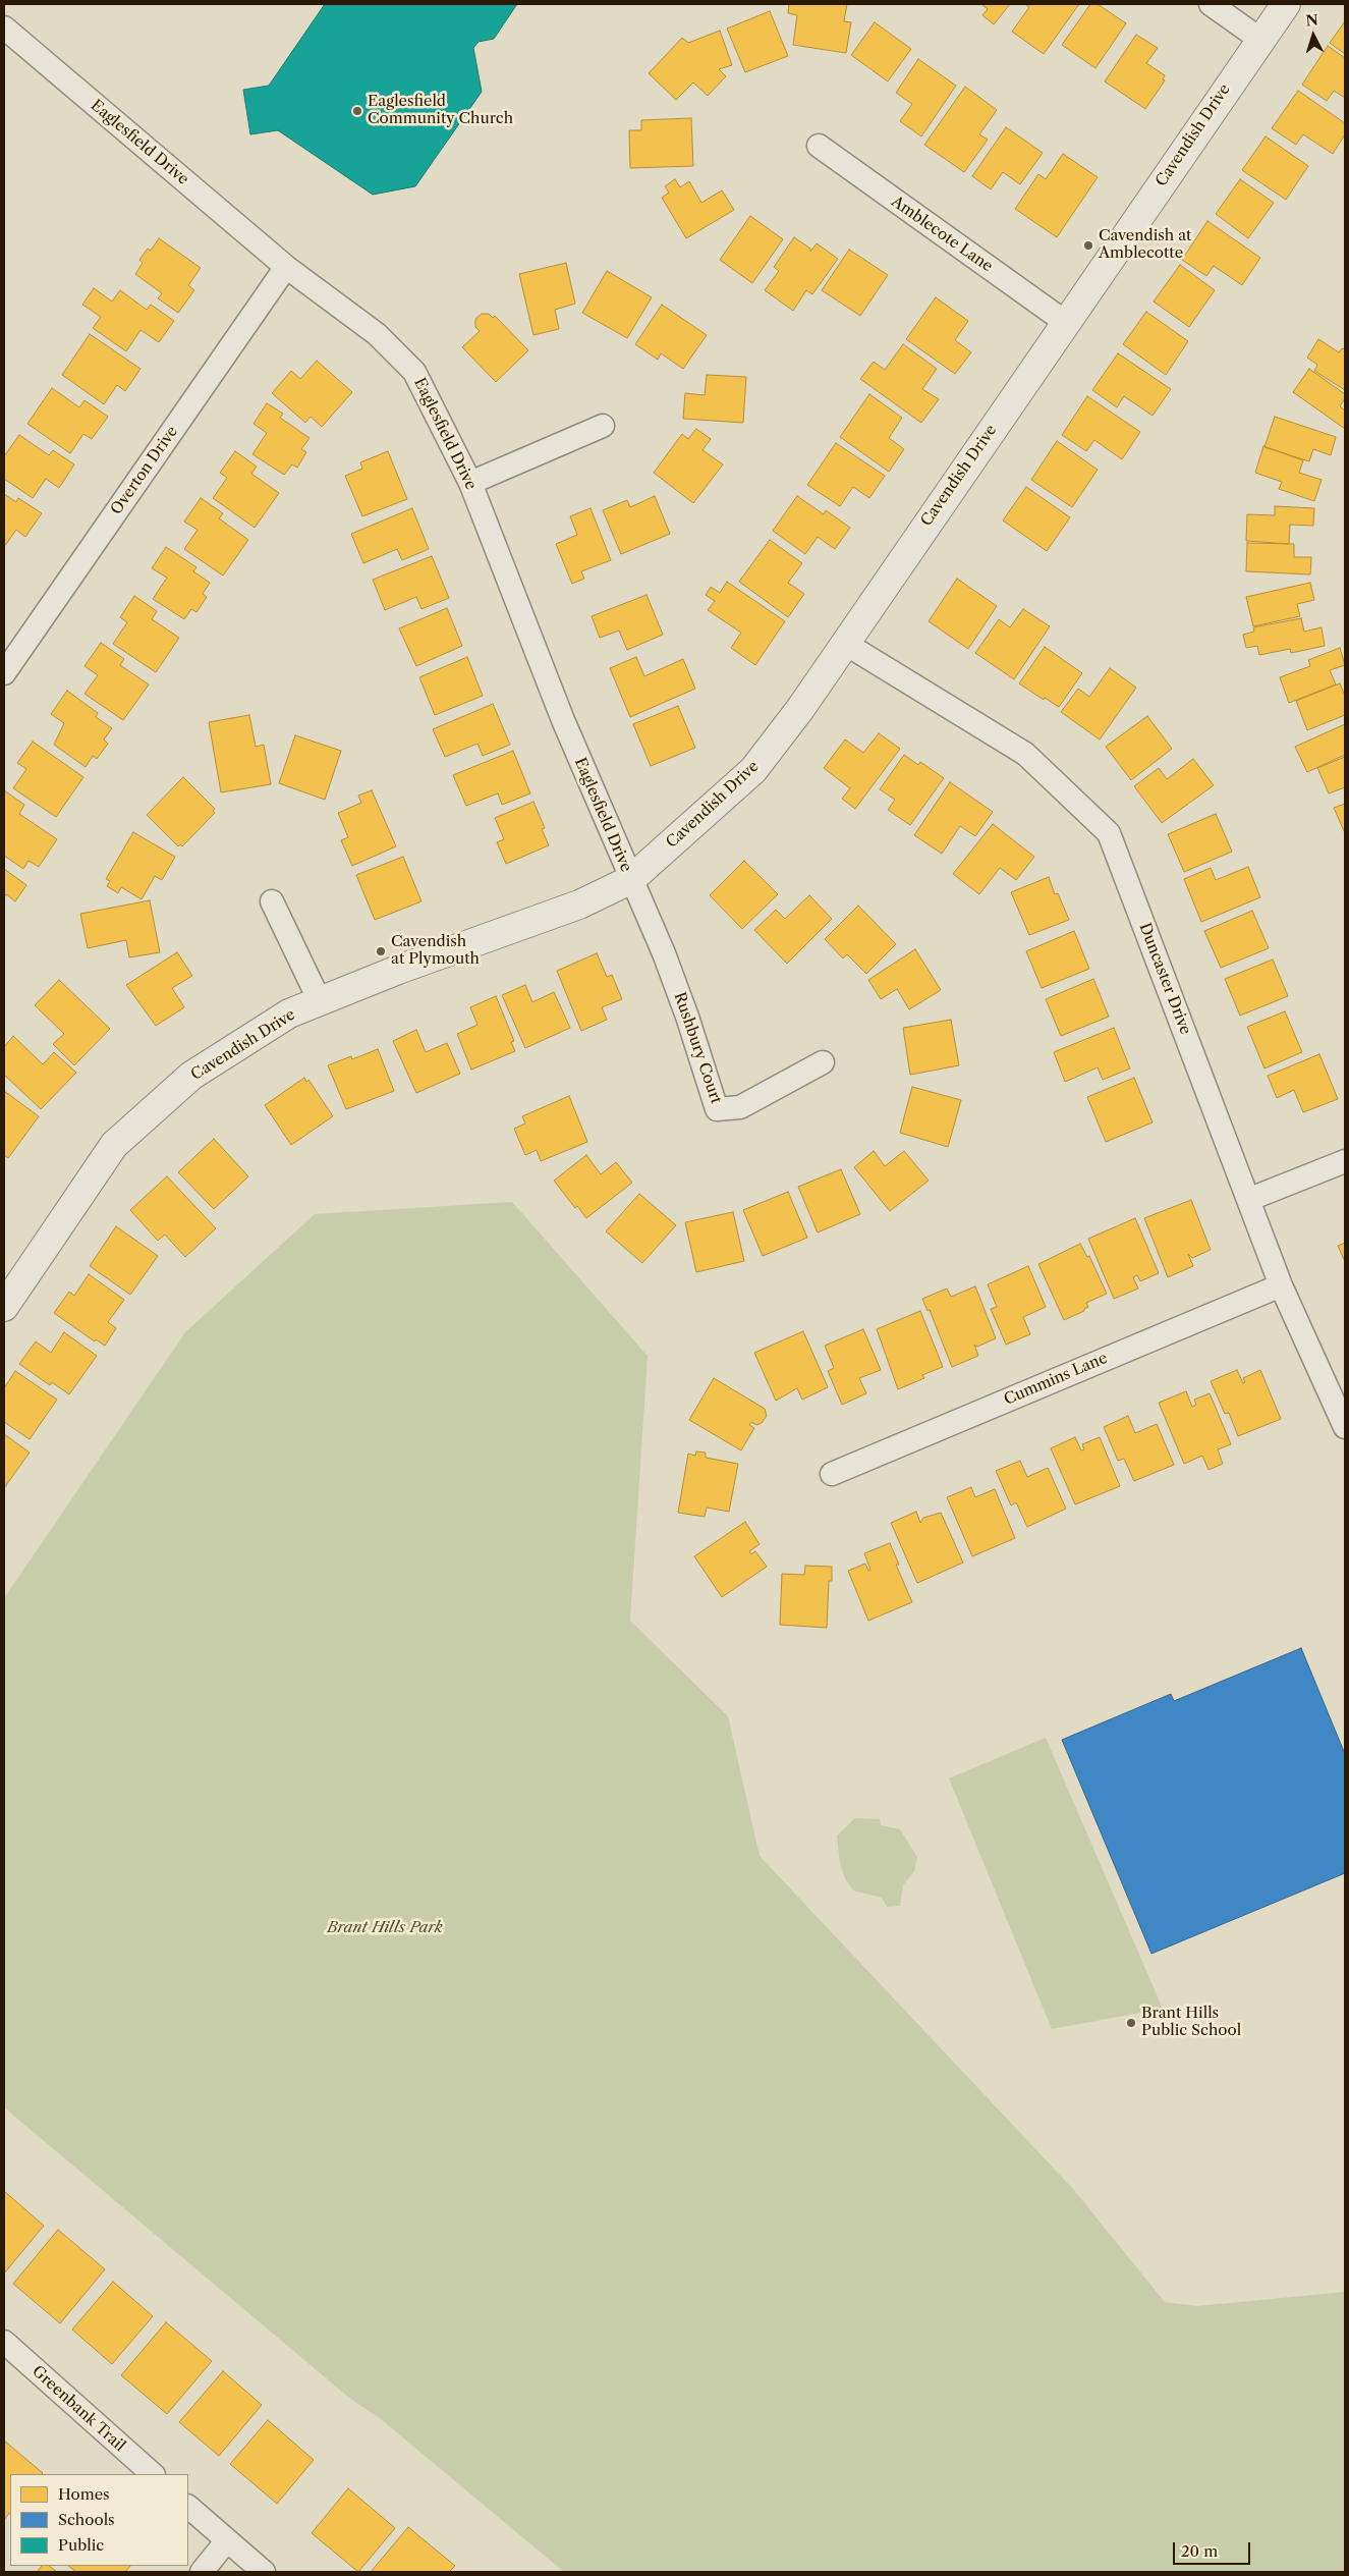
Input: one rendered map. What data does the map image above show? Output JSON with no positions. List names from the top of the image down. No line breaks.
{"streets":{"street":["Cavendish Drive","Eaglesfield Drive","Amblecote Lane","Overton Drive","Duncaster Drive","Rushbury Court","Cummins Lane","Greenbank Trail"]},"crossings":[["Cavendish Drive","Eaglesfield Drive"],["Cavendish Drive","Amblecote Lane"],["Cavendish Drive","Duncaster Drive"],["Cavendish Drive","Rushbury Court"],["Eaglesfield Drive","Overton Drive"],["Eaglesfield Drive","Rushbury Court"],["Duncaster Drive","Cummins Lane"]],"parks":["Brant Hills Park"],"places":["Eaglesfield Community Church","Cavendish at Amblecotte","Cavendish at Plymouth","Brant Hills Public School"],"legend":["Homes","Schools","Public"],"scale_bar":"20 m","north":"top"}
